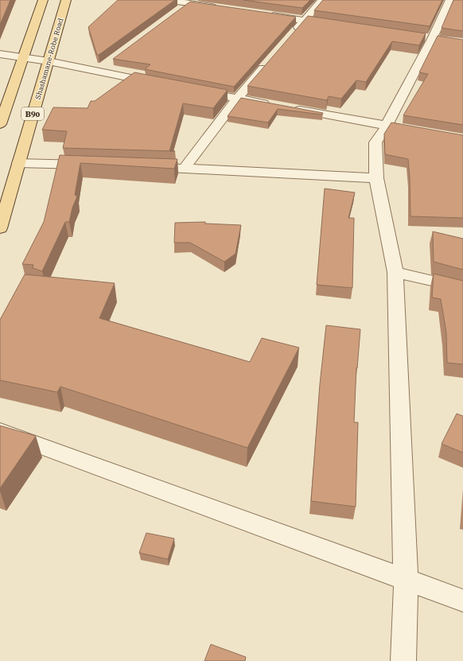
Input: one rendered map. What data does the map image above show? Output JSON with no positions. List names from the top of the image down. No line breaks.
{"streets":{"main road":["Shashamane-Robe Road","B90"]}}
